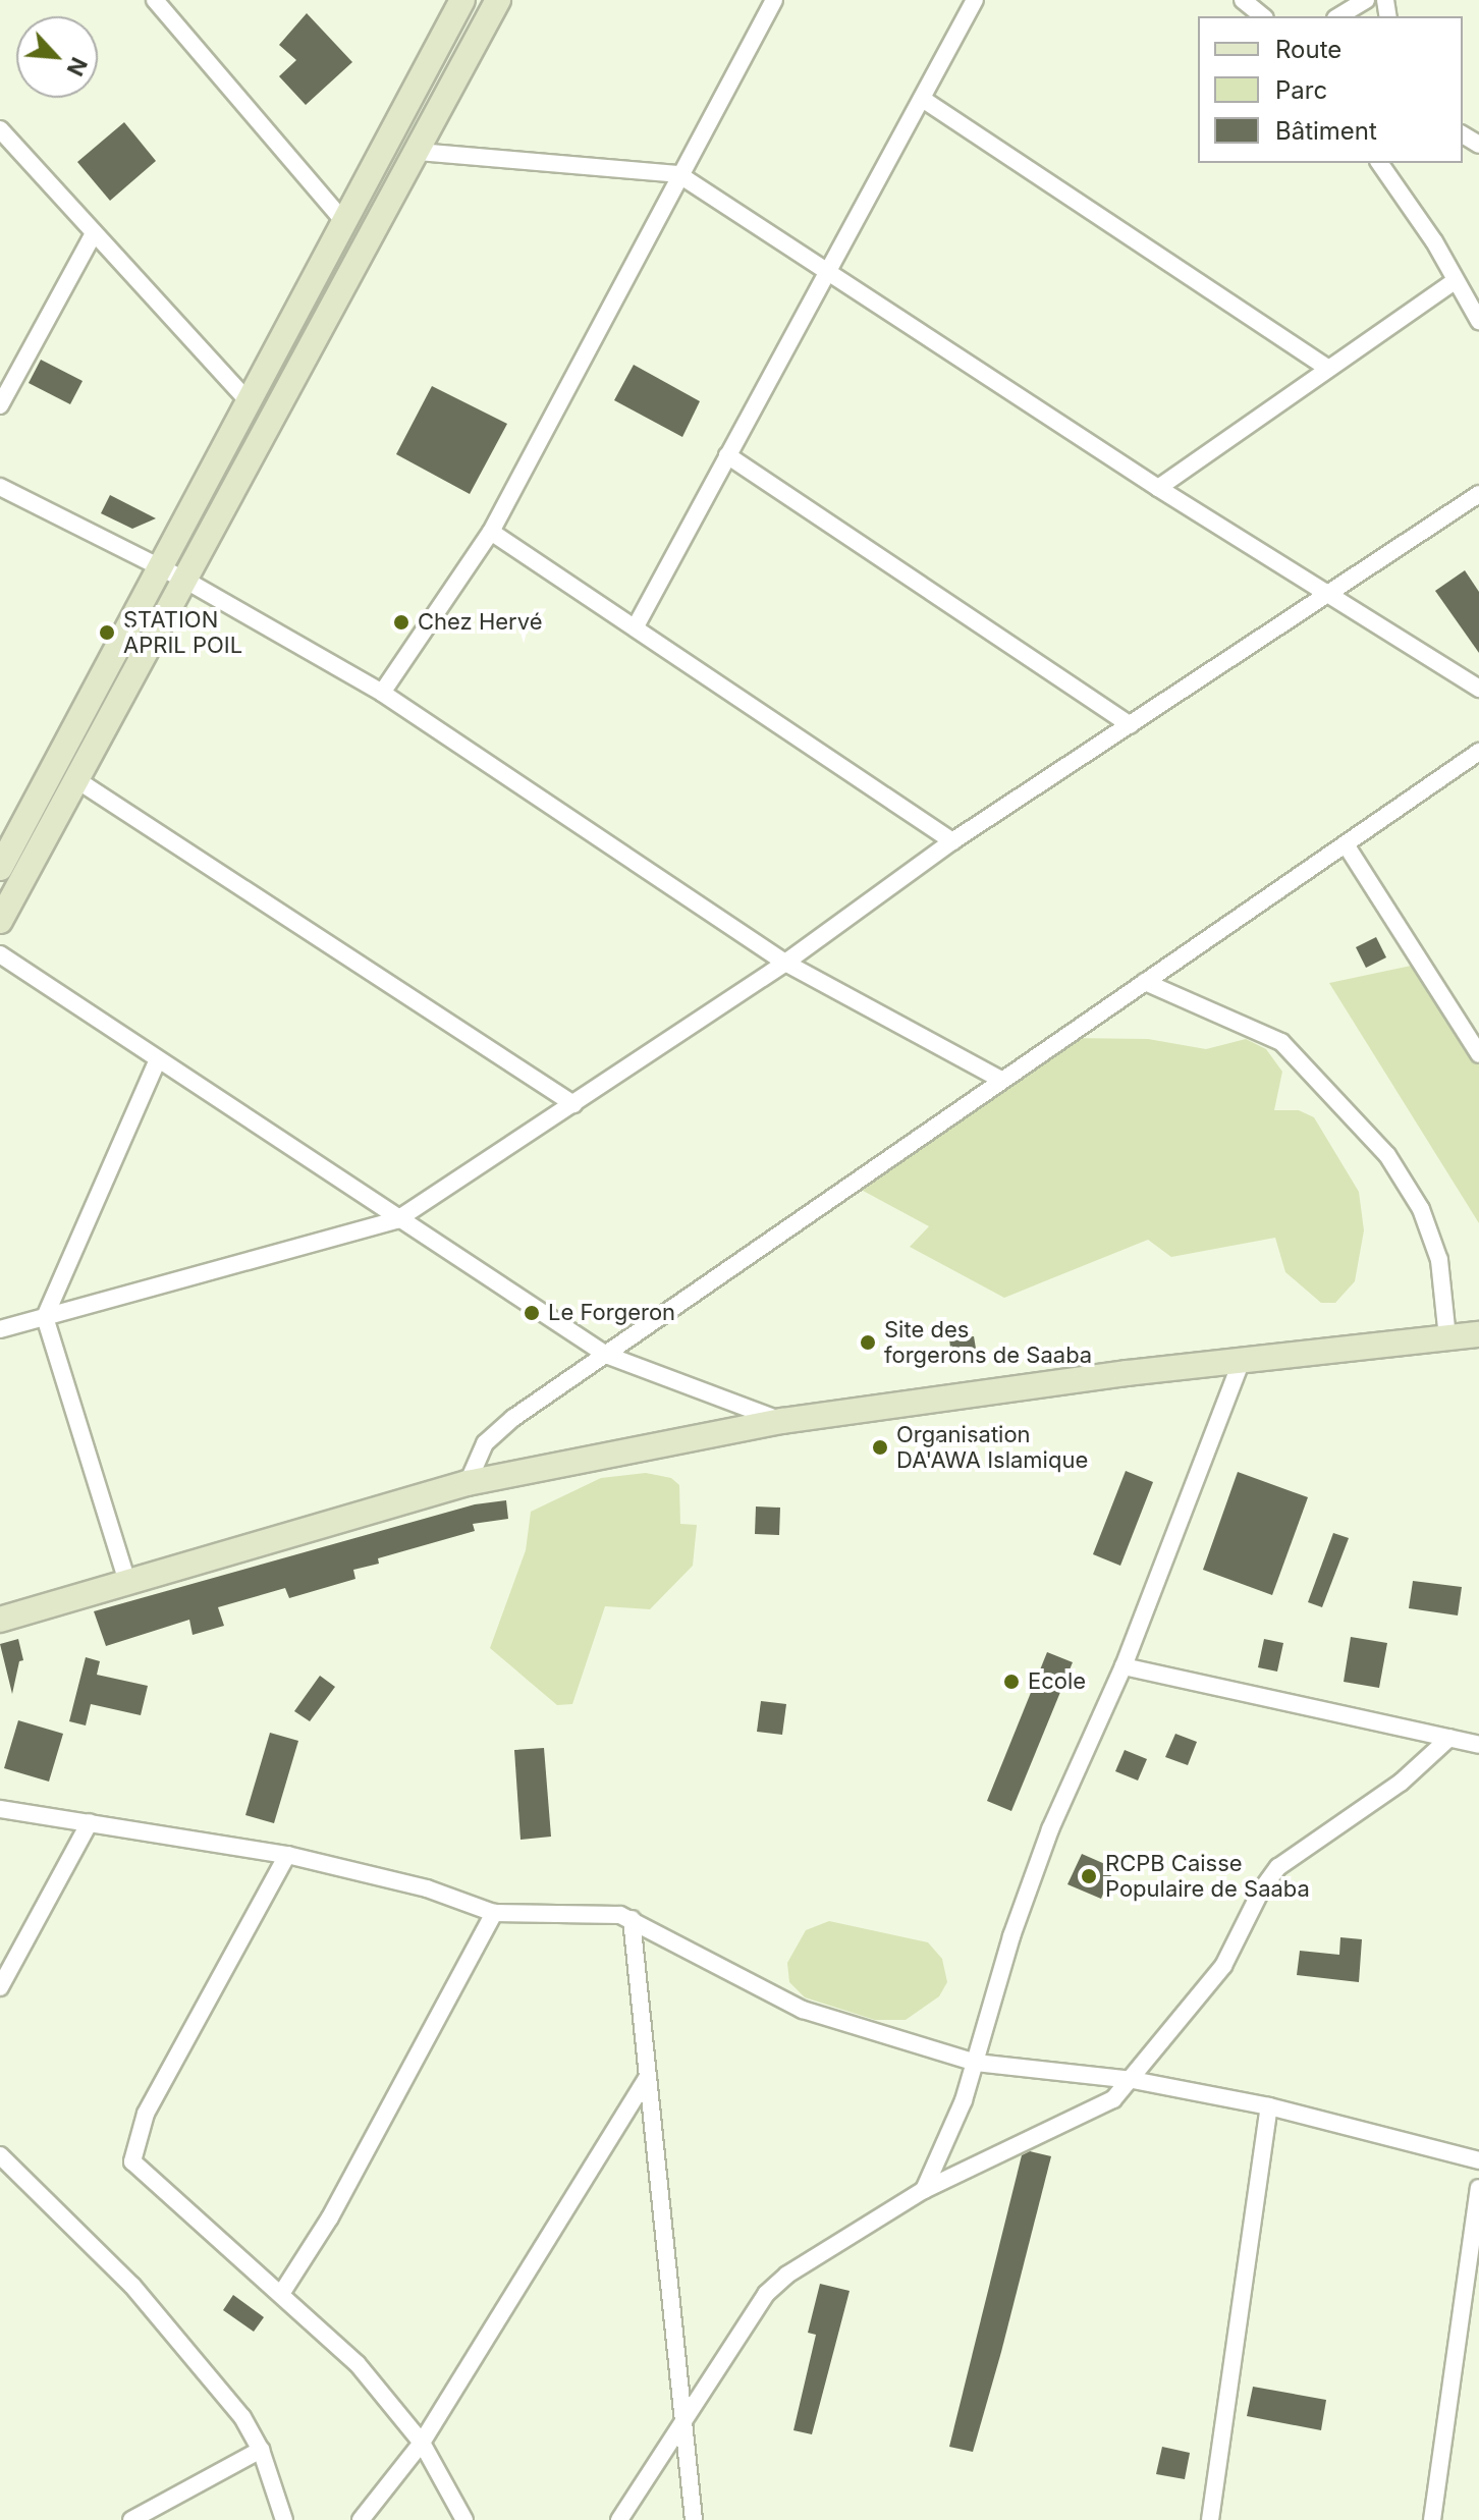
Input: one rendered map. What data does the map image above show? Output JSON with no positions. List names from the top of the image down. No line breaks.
{"places":["Chez Hervé","STATION APRIL POIL","Le Forgeron","Site des forgerons de Saaba","Organisation DA'AWA Islamique","Ecole","RCPB Caisse Populaire de Saaba"],"legend":["Route","Parc","Bâtiment"],"north":"bottom right"}
